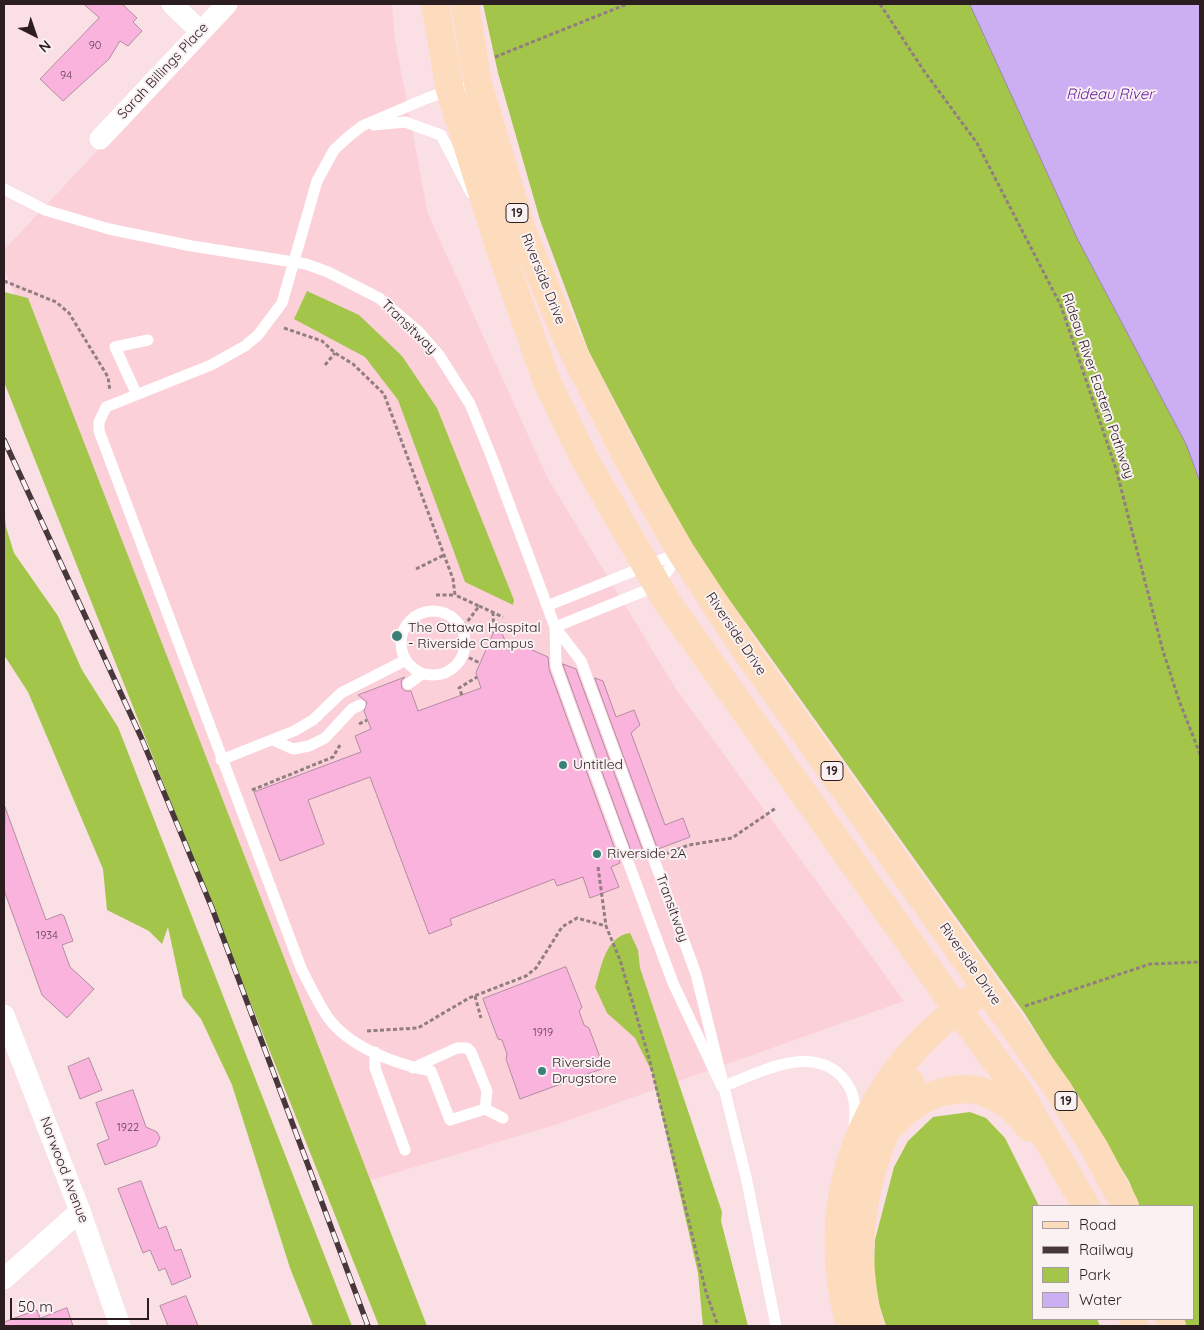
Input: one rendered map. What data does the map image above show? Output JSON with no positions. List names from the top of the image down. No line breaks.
{"streets":{"main road":["19","Riverside Drive"],"street":["Sarah Billings Place","Norwood Avenue"],"lane":["Transitway"],"path":["Rideau River Eastern Pathway"]},"water":["Rideau River"],"places":["The Ottawa Hospital - Riverside Campus","Untitled","Riverside 2A","Riverside Drugstore"],"house_numbers":["90","94","1934","1919","1922"],"legend":["Road","Railway","Park","Water"],"scale_bar":"50 m","north":"bottom right"}
